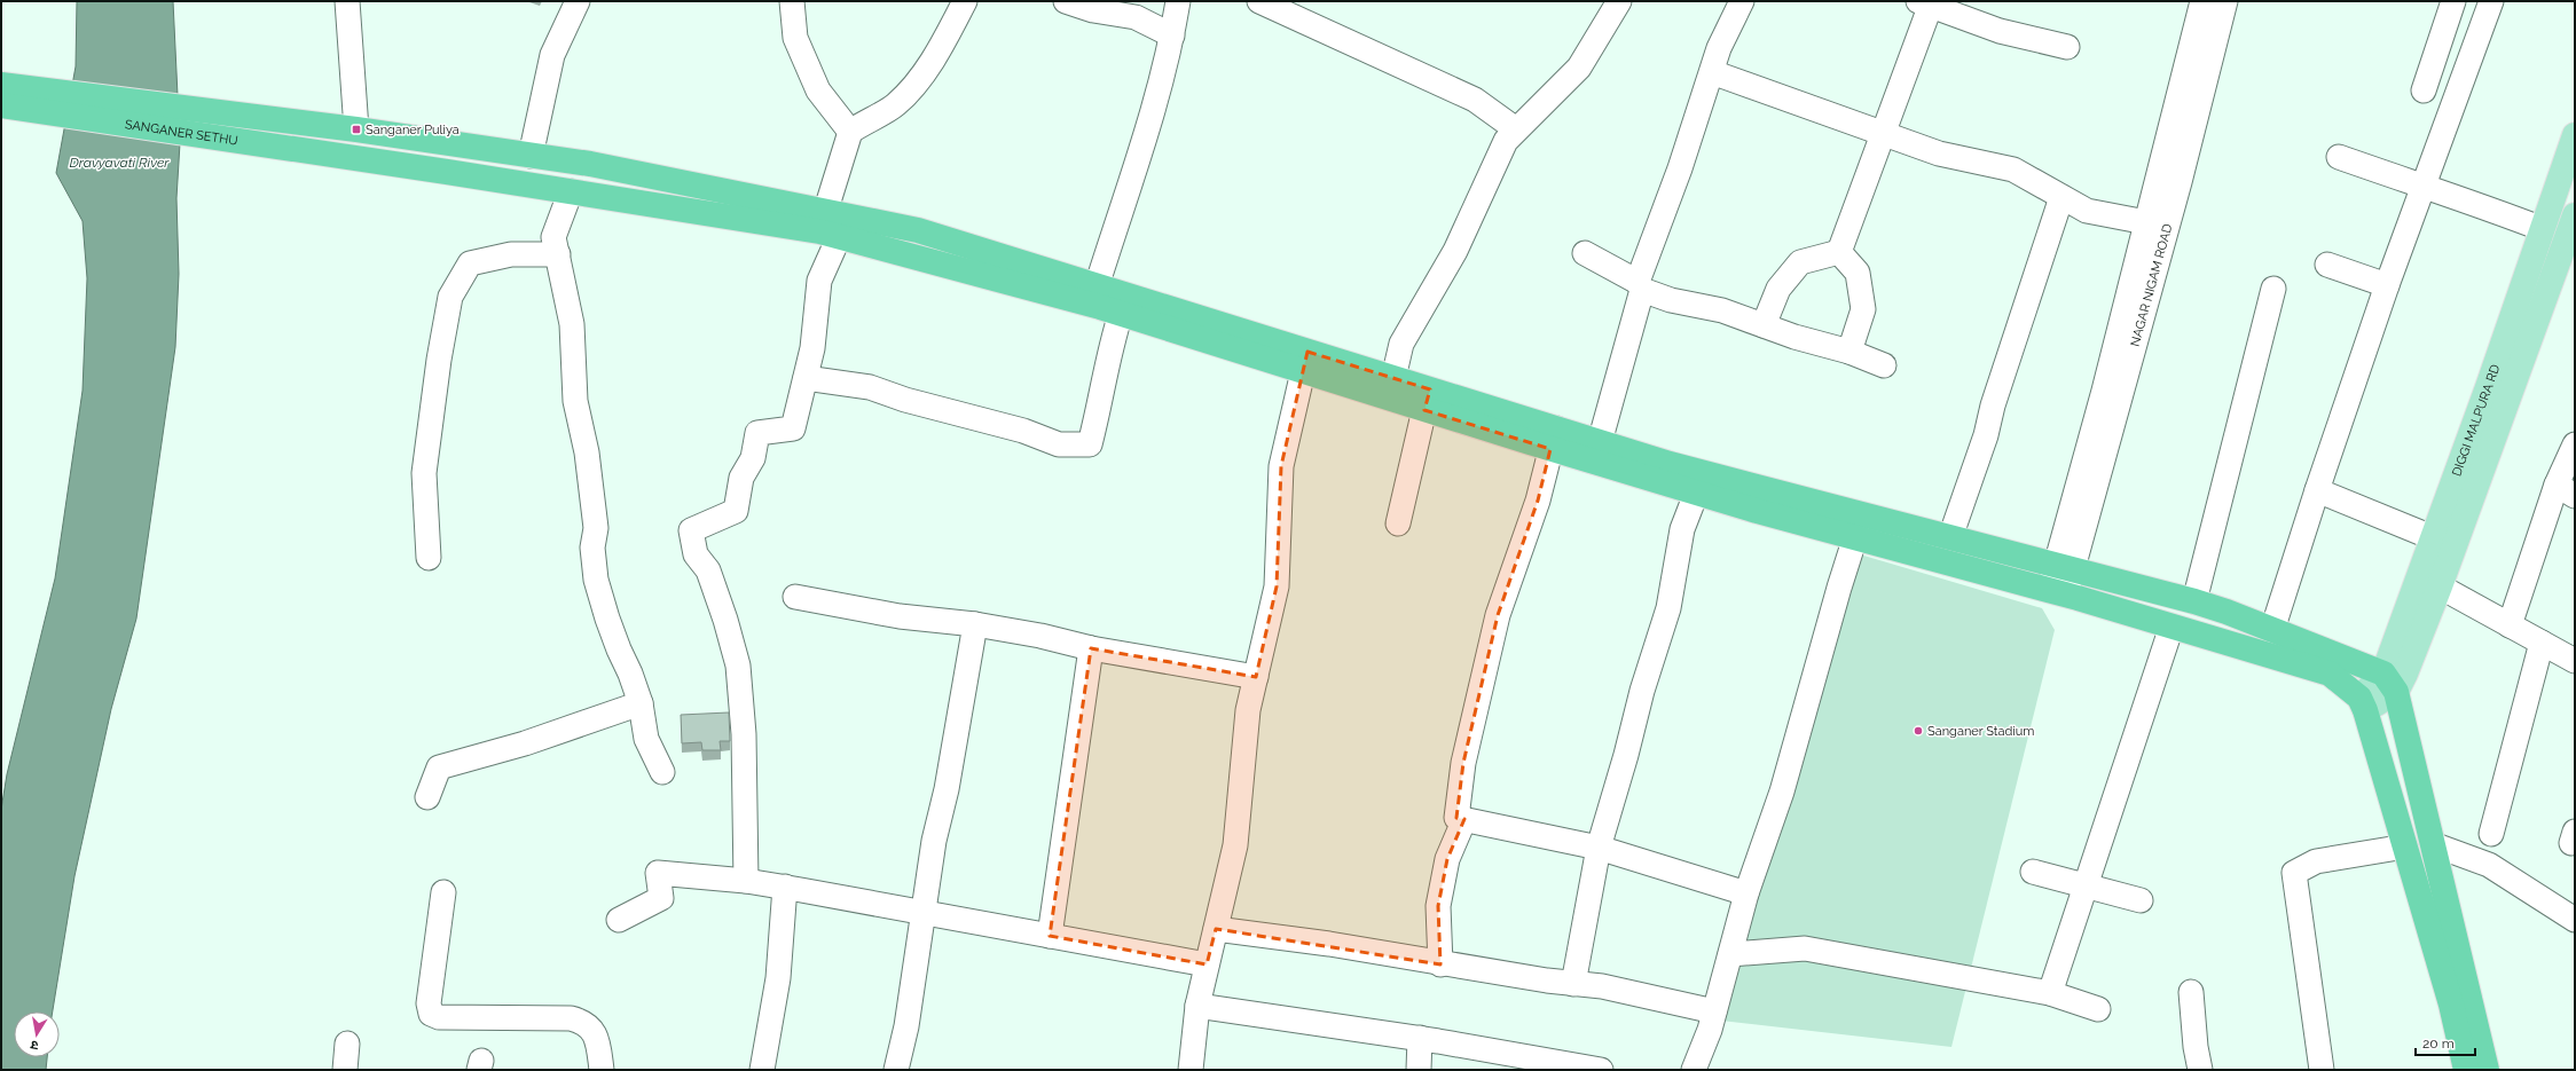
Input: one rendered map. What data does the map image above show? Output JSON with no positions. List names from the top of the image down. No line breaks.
{"streets":{"highway":["SANGANER SETHU"],"main road":["DIGGI MALPURA RD"],"street":["NAGAR NIGAM ROAD"]},"water":["Dravyavati River"],"places":{"transit":["Sanganer Puliya"],"other":["Sanganer Stadium"]},"scale_bar":"20 m","north":"bottom"}
